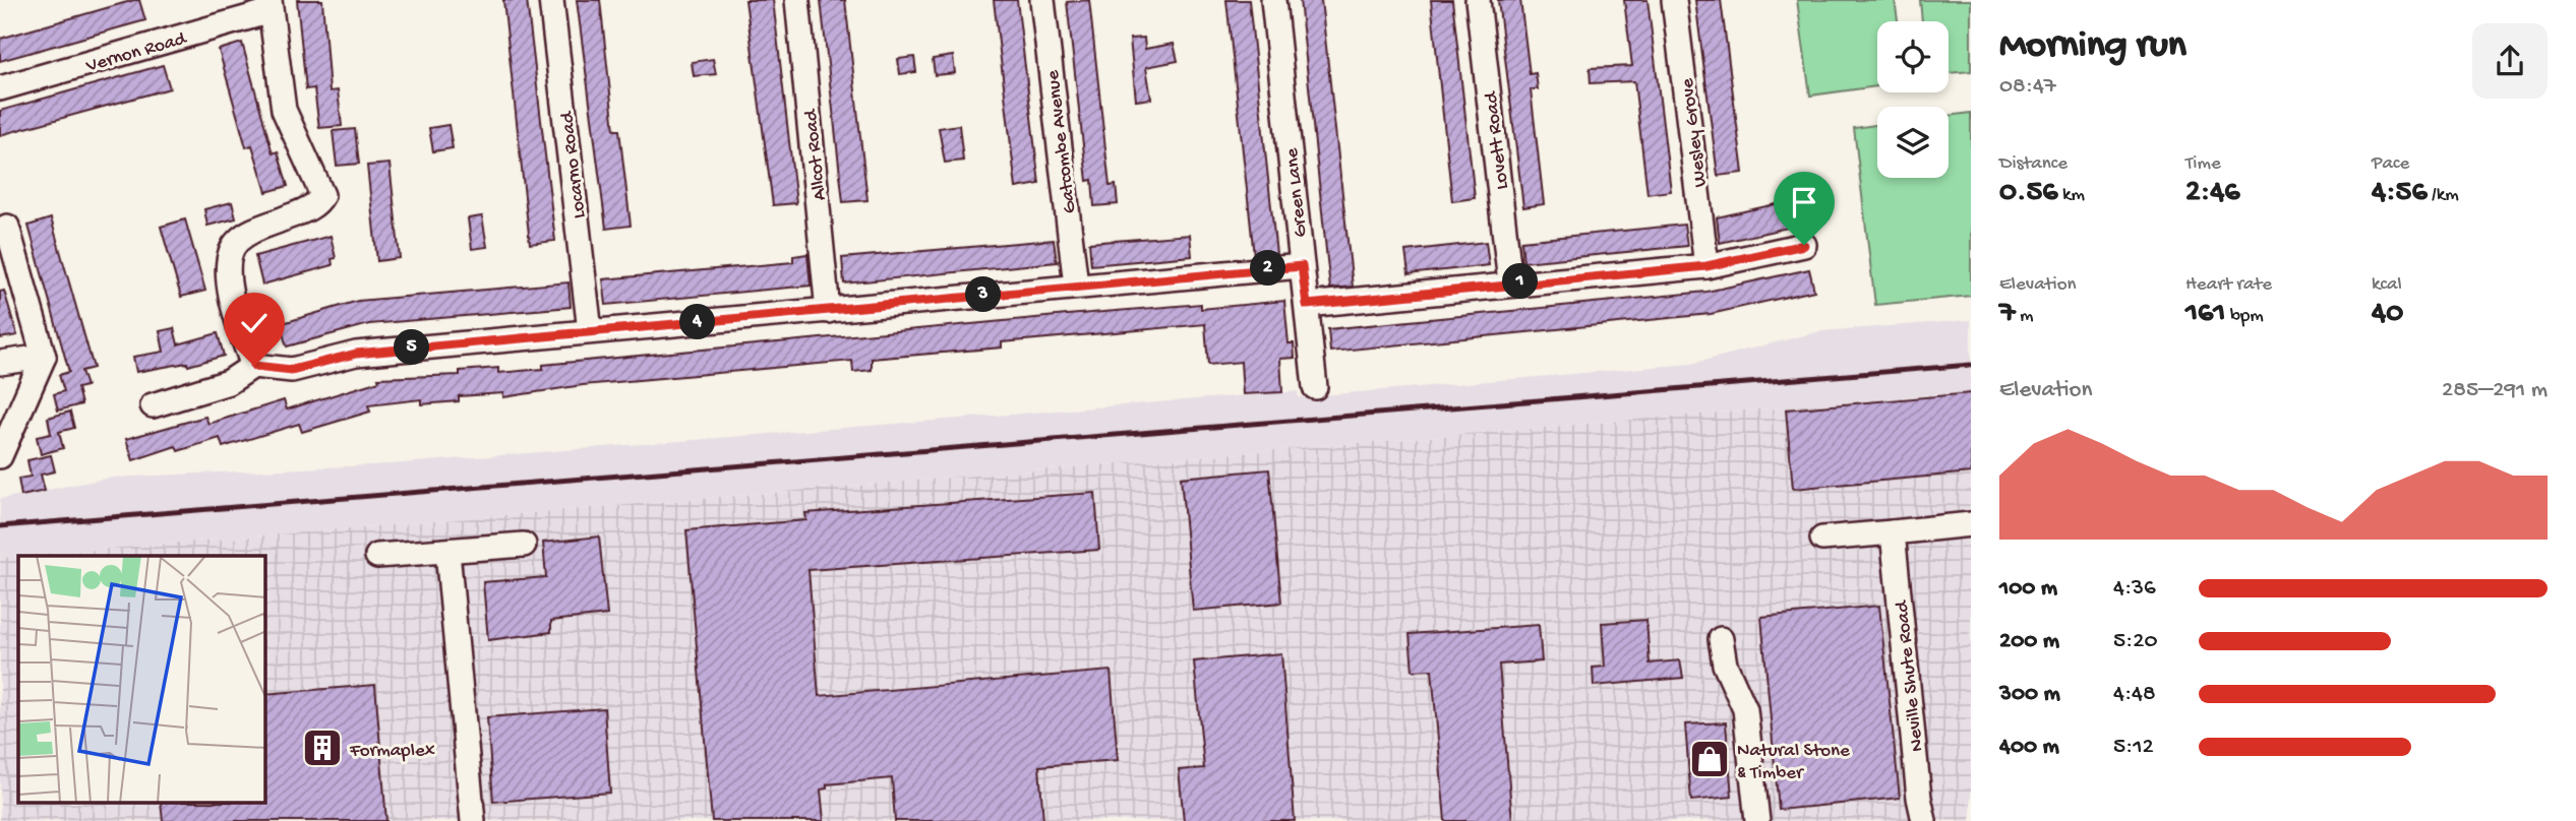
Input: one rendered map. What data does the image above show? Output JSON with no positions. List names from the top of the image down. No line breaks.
{"streets":{"street":["Vernon Road","Wesley Grove","Lovett Road","Gatcombe Avenue","Allcot Road","Locarno Road","Green Lane","Neville Shute Road"]},"places":{"building":["Formaplex"],"shop":["Natural Stone & Timber"]},"page":{"heading":["Morning run","08:47"],"stats":[["Distance","0.56 km"],["Time","2:46"],["Pace","4:56 /km"],["Elevation","7 m"],["Heart rate","161 bpm"],["kcal","40"]],"pins":["2","1","3","4","5"],"chart":["Elevation","285–291 m"],"list":[{"name":"100 m","note":"4:36"},{"name":"200 m","note":"5:20"},{"name":"300 m","note":"4:48"},{"name":"400 m","note":"5:12"}]}}
